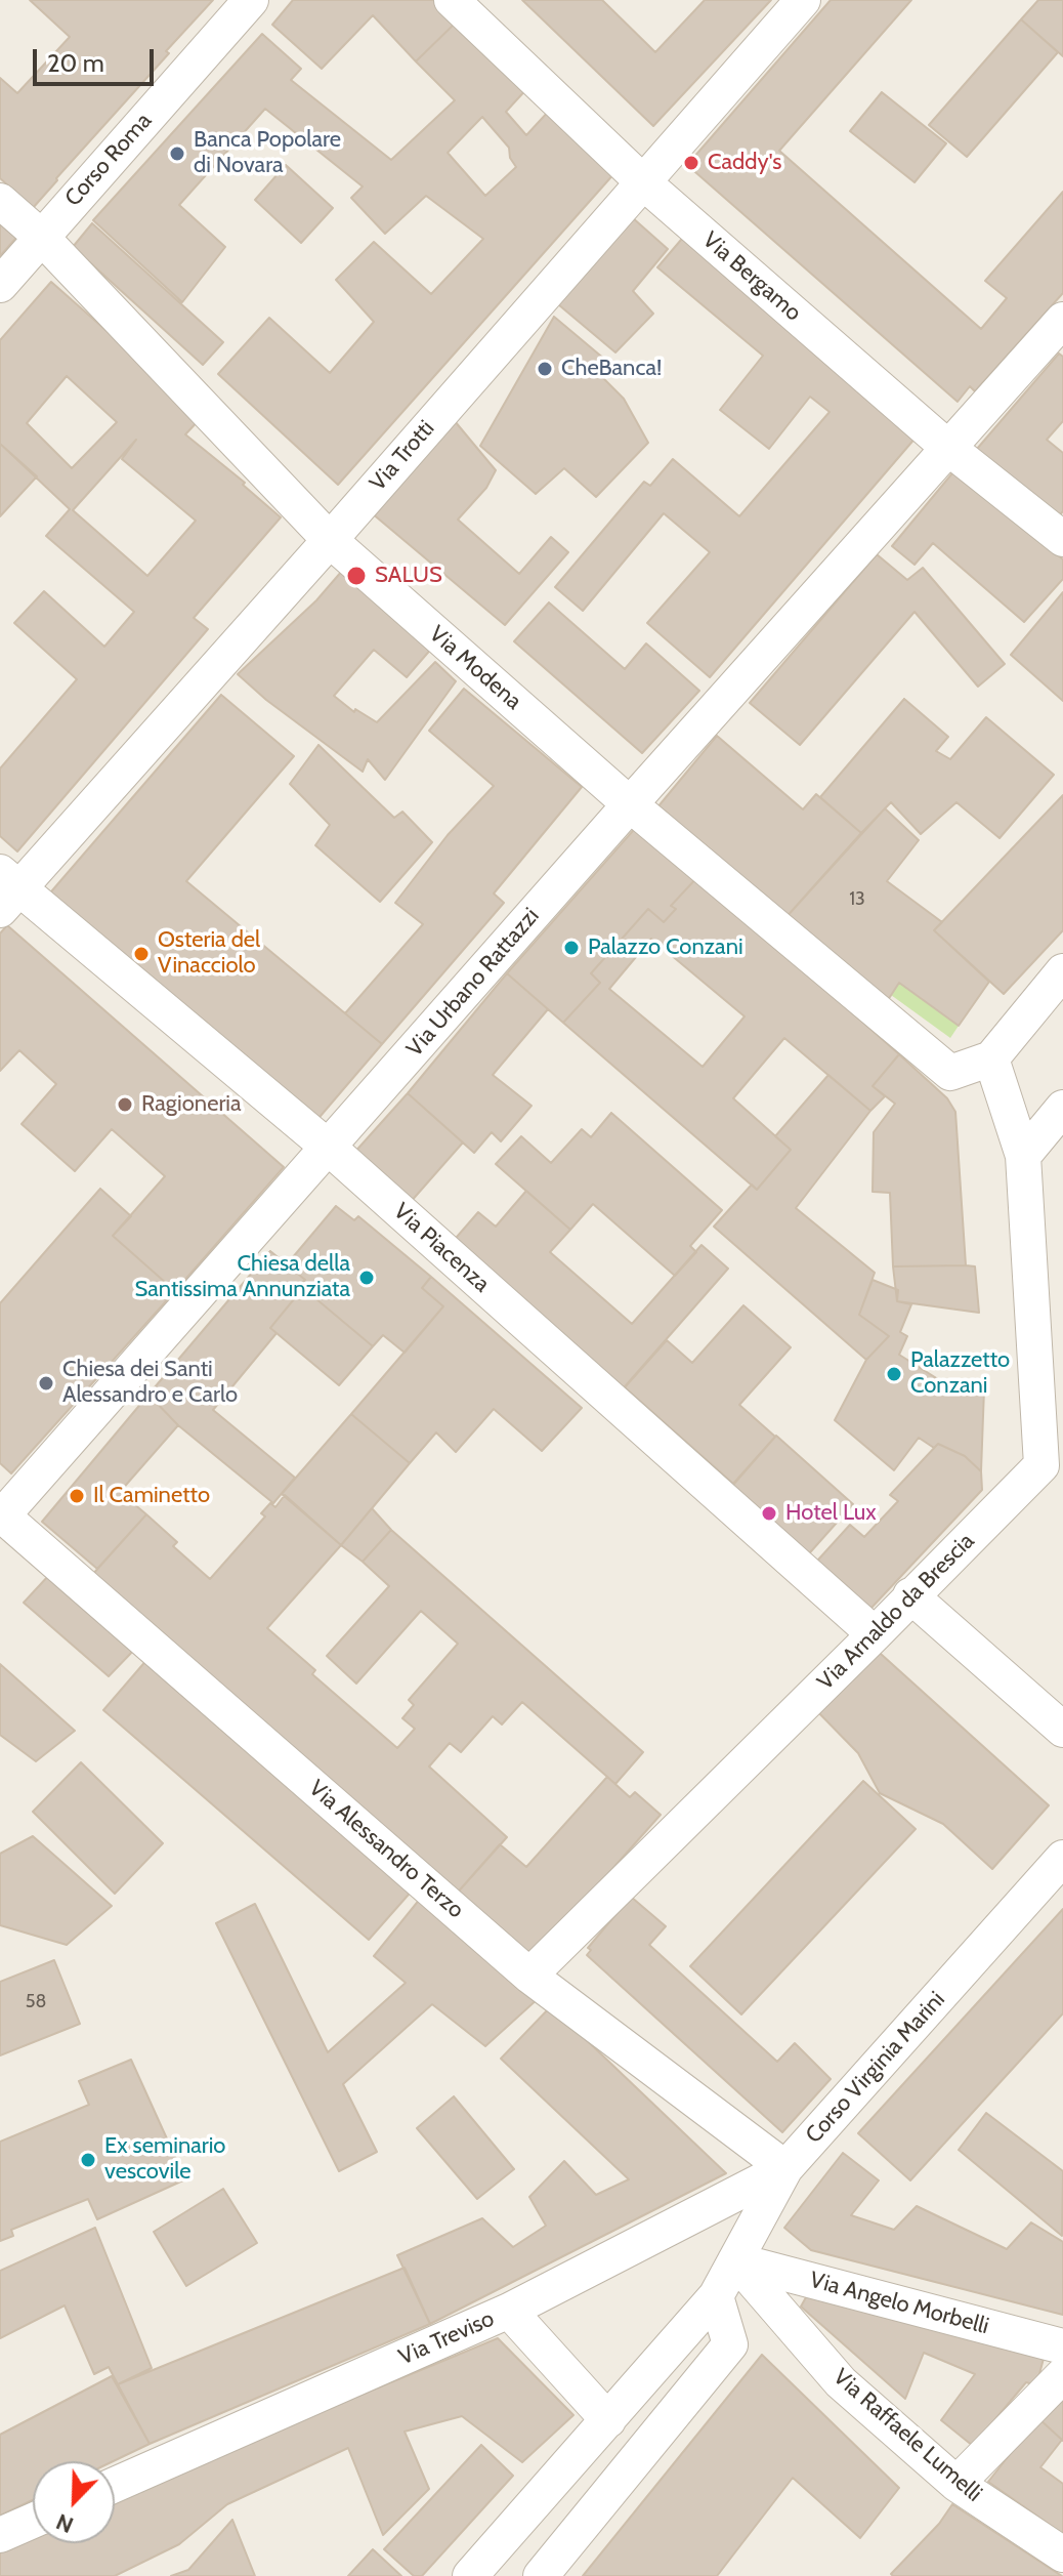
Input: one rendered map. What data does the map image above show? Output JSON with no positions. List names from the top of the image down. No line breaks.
{"streets":{"street":["Corso Roma","Via Bergamo","Via Trotti","Via Modena","Via Urbano Rattazzi","Via Piacenza","Via Arnaldo da Brescia","Via Alessandro Terzo","Corso Virginia Marini","Via Angelo Morbelli","Via Treviso","Via Raffaele Lumelli"]},"crossings":[["Corso Roma","Via Modena"],["Via Bergamo","Via Trotti"],["Via Bergamo","Via Urbano Rattazzi"],["Via Trotti","Via Modena"],["Via Trotti","Via Piacenza"],["Via Modena","Via Urbano Rattazzi"],["Via Modena","Via Arnaldo da Brescia"],["Via Urbano Rattazzi","Via Piacenza"],["Via Urbano Rattazzi","Via Alessandro Terzo"],["Via Piacenza","Via Arnaldo da Brescia"],["Via Arnaldo da Brescia","Via Alessandro Terzo"],["Via Alessandro Terzo","Corso Virginia Marini"],["Via Alessandro Terzo","Via Treviso"],["Corso Virginia Marini","Via Angelo Morbelli"],["Corso Virginia Marini","Via Treviso"],["Corso Virginia Marini","Via Raffaele Lumelli"],["Via Angelo Morbelli","Via Raffaele Lumelli"]],"places":["Banca Popolare di Novara","Caddy's","CheBanca!","SALUS","Palazzo Conzani","Osteria del Vinacciolo","Ragioneria","Chiesa della Santissima Annunziata","Palazzetto Conzani","Chiesa dei Santi Alessandro e Carlo","Il Caminetto","Hotel Lux","Ex seminario vescovile"],"house_numbers":["13","58"],"scale_bar":"20 m","north":"bottom left"}
